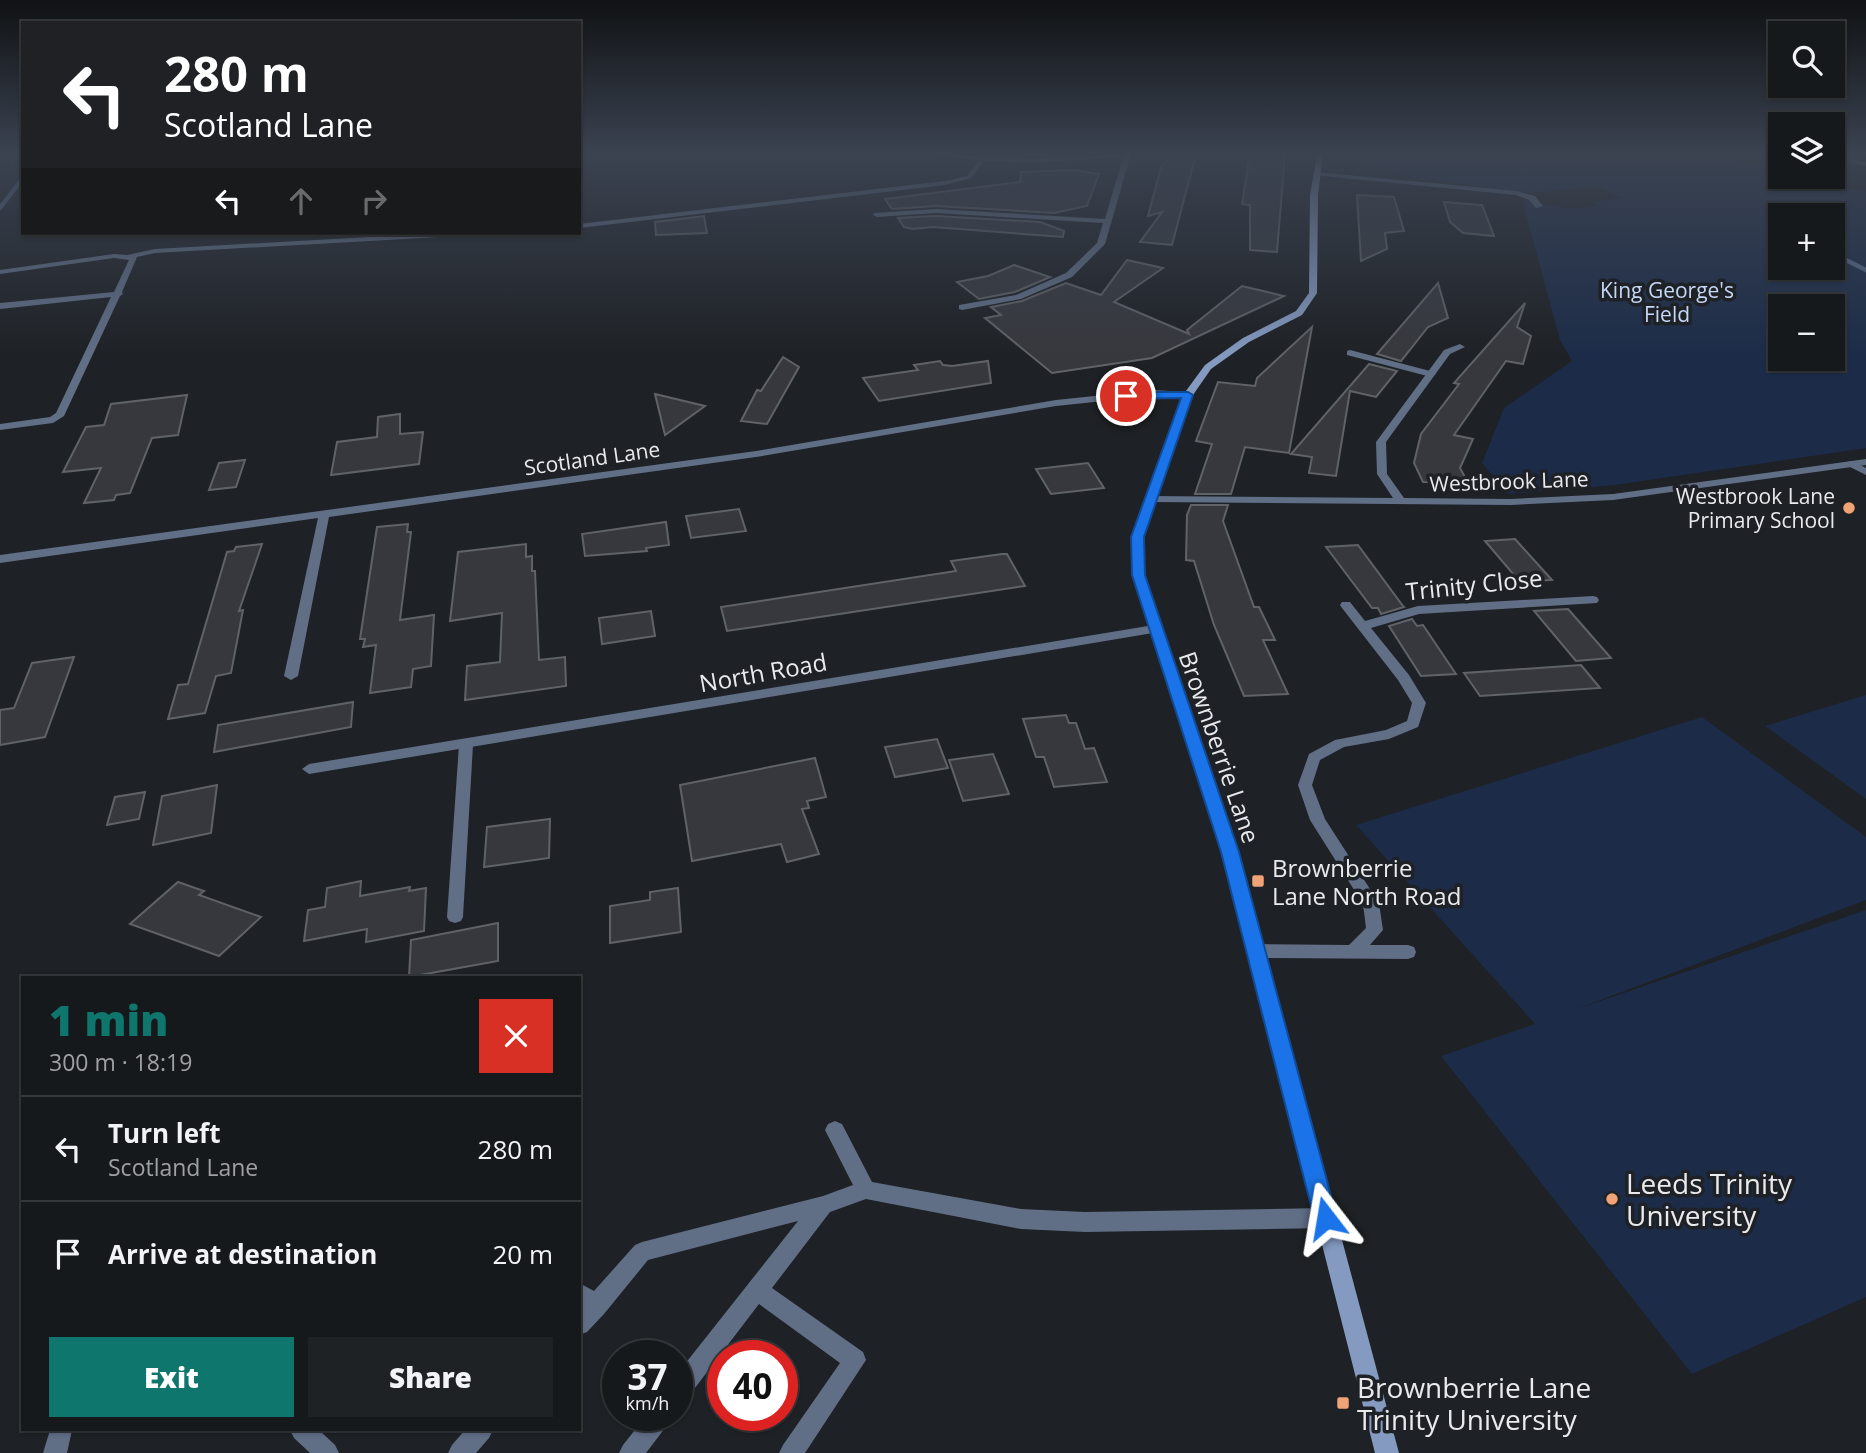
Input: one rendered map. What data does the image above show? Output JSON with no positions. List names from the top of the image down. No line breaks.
{"streets":{"street":["Scotland Lane","Westbrook Lane","Trinity Close","North Road","Brownberrie Lane"]},"crossings":[["Scotland Lane","Brownberrie Lane"],["Westbrook Lane","Brownberrie Lane"],["North Road","Brownberrie Lane"]],"parks":["King George's Field"],"places":{"other":["Westbrook Lane Primary School","Leeds Trinity University"],"transit":["Brownberrie Lane North Road","Brownberrie Lane Trinity University"]},"page":{"map_buttons":["+","−"],"turn":["280 m","Scotland Lane"],"heading":["1 min","300 m · 18:19"],"list":[{"name":"Turn left","note":"Scotland Lane","value":"280 m"},{"name":"Arrive at destination","value":"20 m"}],"buttons":["Exit","Share"],"speed":"37 km/h","limit":"40"}}
